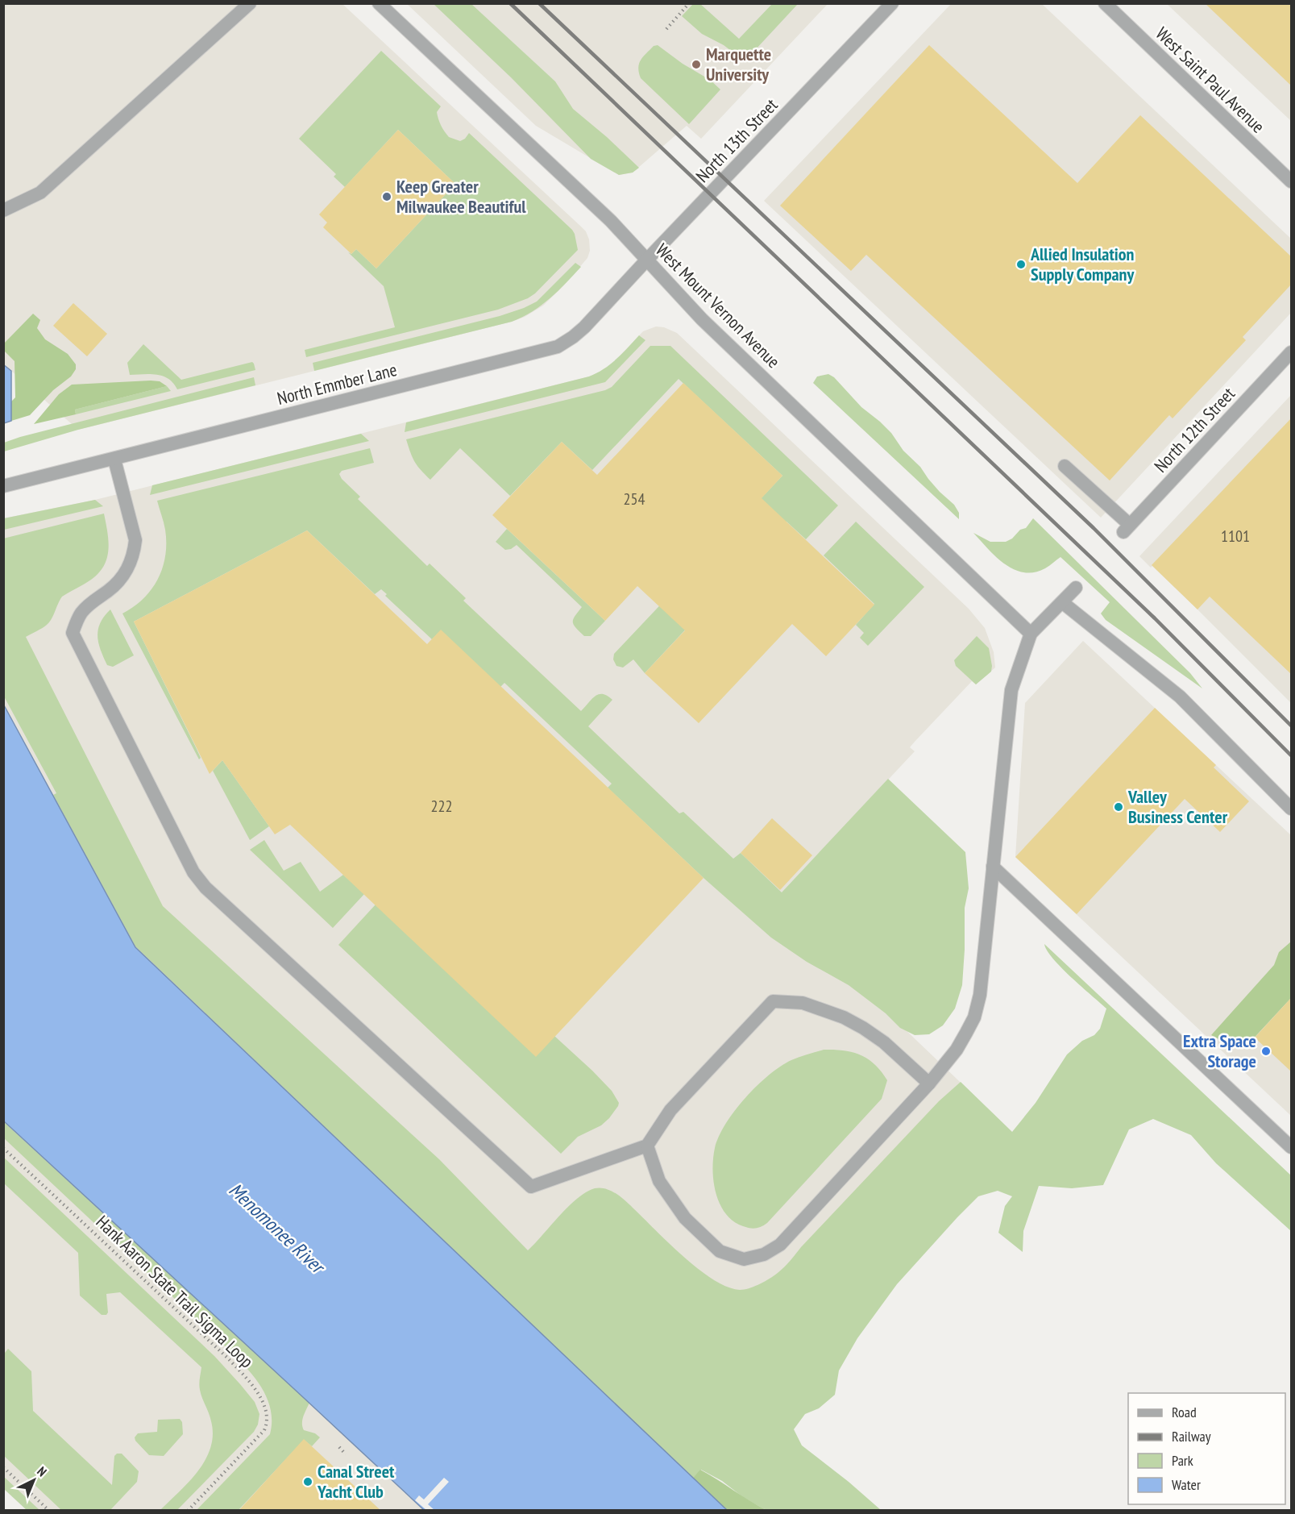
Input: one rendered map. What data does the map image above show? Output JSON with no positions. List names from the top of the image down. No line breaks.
{"streets":{"street":["West Saint Paul Avenue","North 13th Street","West Mount Vernon Avenue","North Emmber Lane","North 12th Street"],"path":["Hank Aaron State Trail Sigma Loop"]},"crossings":[["North 13th Street","West Mount Vernon Avenue"],["North 13th Street","North Emmber Lane"],["West Mount Vernon Avenue","North Emmber Lane"]],"water":["Menomonee River"],"places":["Marquette University","Keep Greater Milwaukee Beautiful","Allied Insulation Supply Company","Valley Business Center","Extra Space Storage","Canal Street Yacht Club"],"house_numbers":["254","1101","222"],"legend":["Road","Railway","Park","Water"],"north":"top right"}
